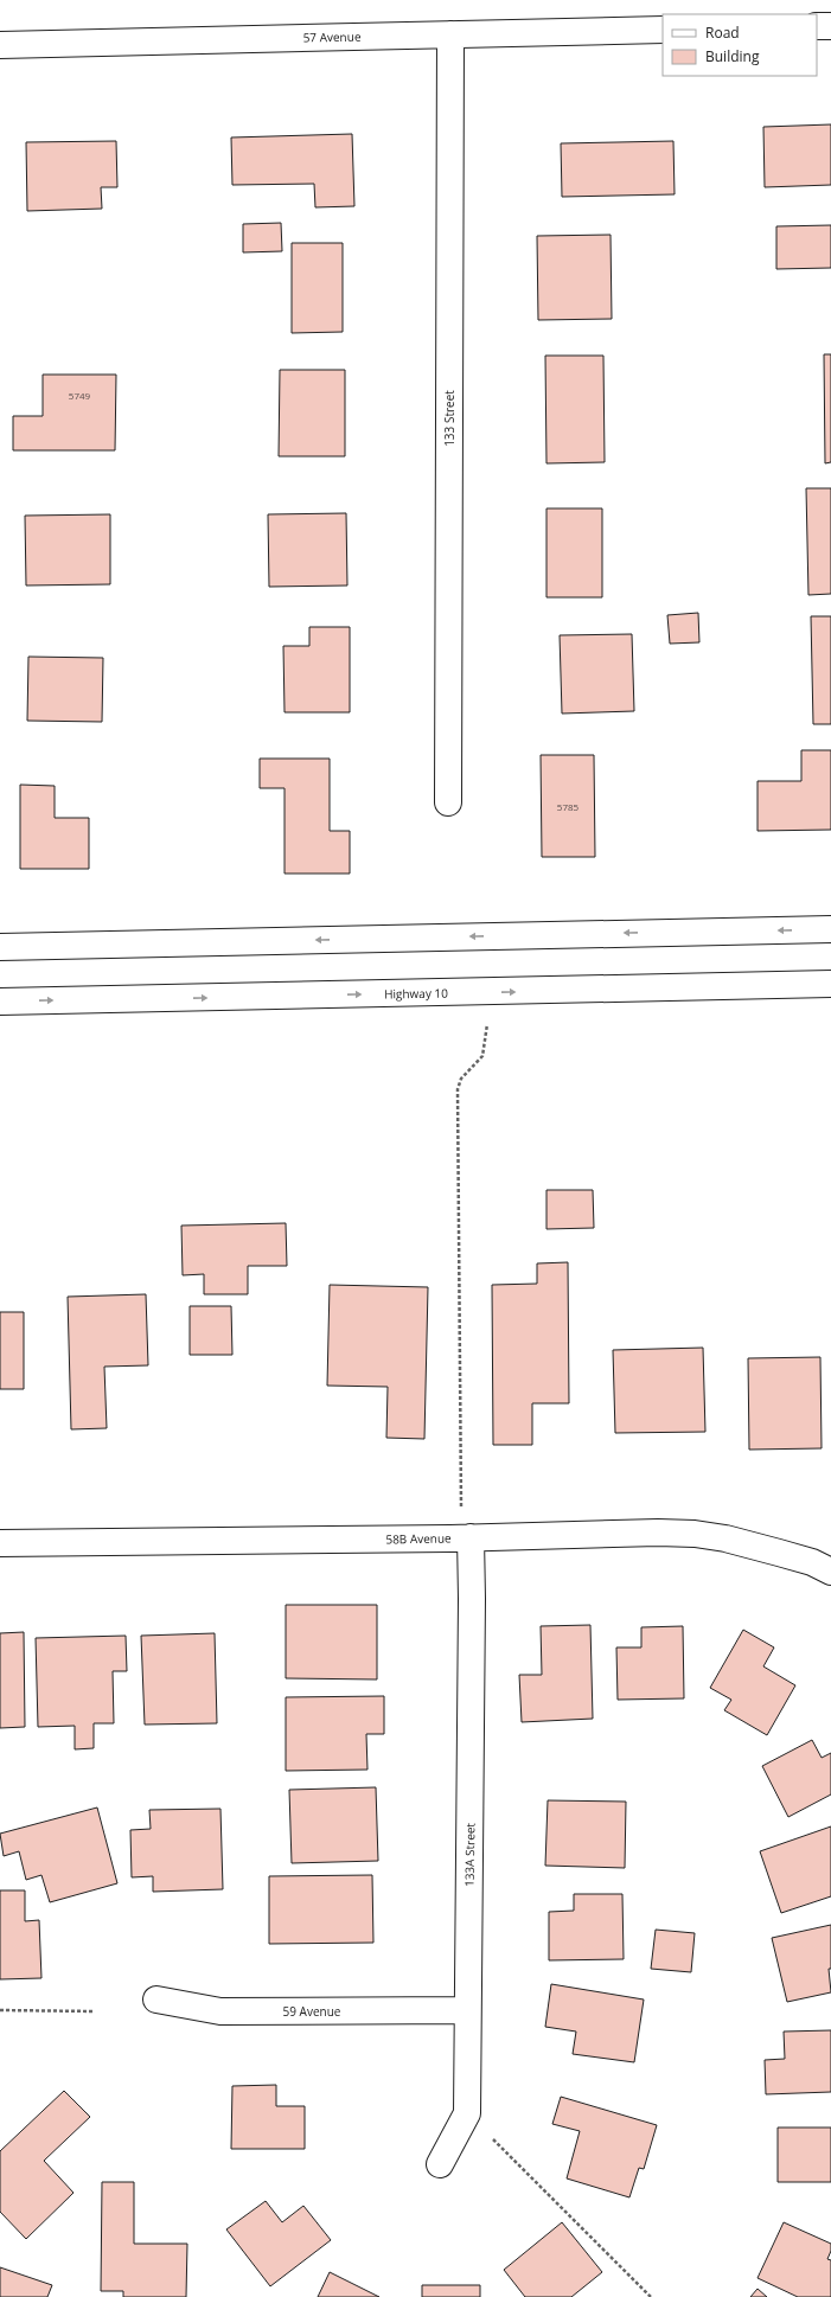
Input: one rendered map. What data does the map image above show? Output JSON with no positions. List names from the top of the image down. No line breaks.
{"streets":{"main road":["57 Avenue","133 Street","Highway 10","58B Avenue","133A Street","59 Avenue"]},"crossings":[["57 Avenue","133 Street"],["58B Avenue","133A Street"],["133A Street","59 Avenue"]],"house_numbers":["5749","5785"],"legend":["Road","Building"]}
